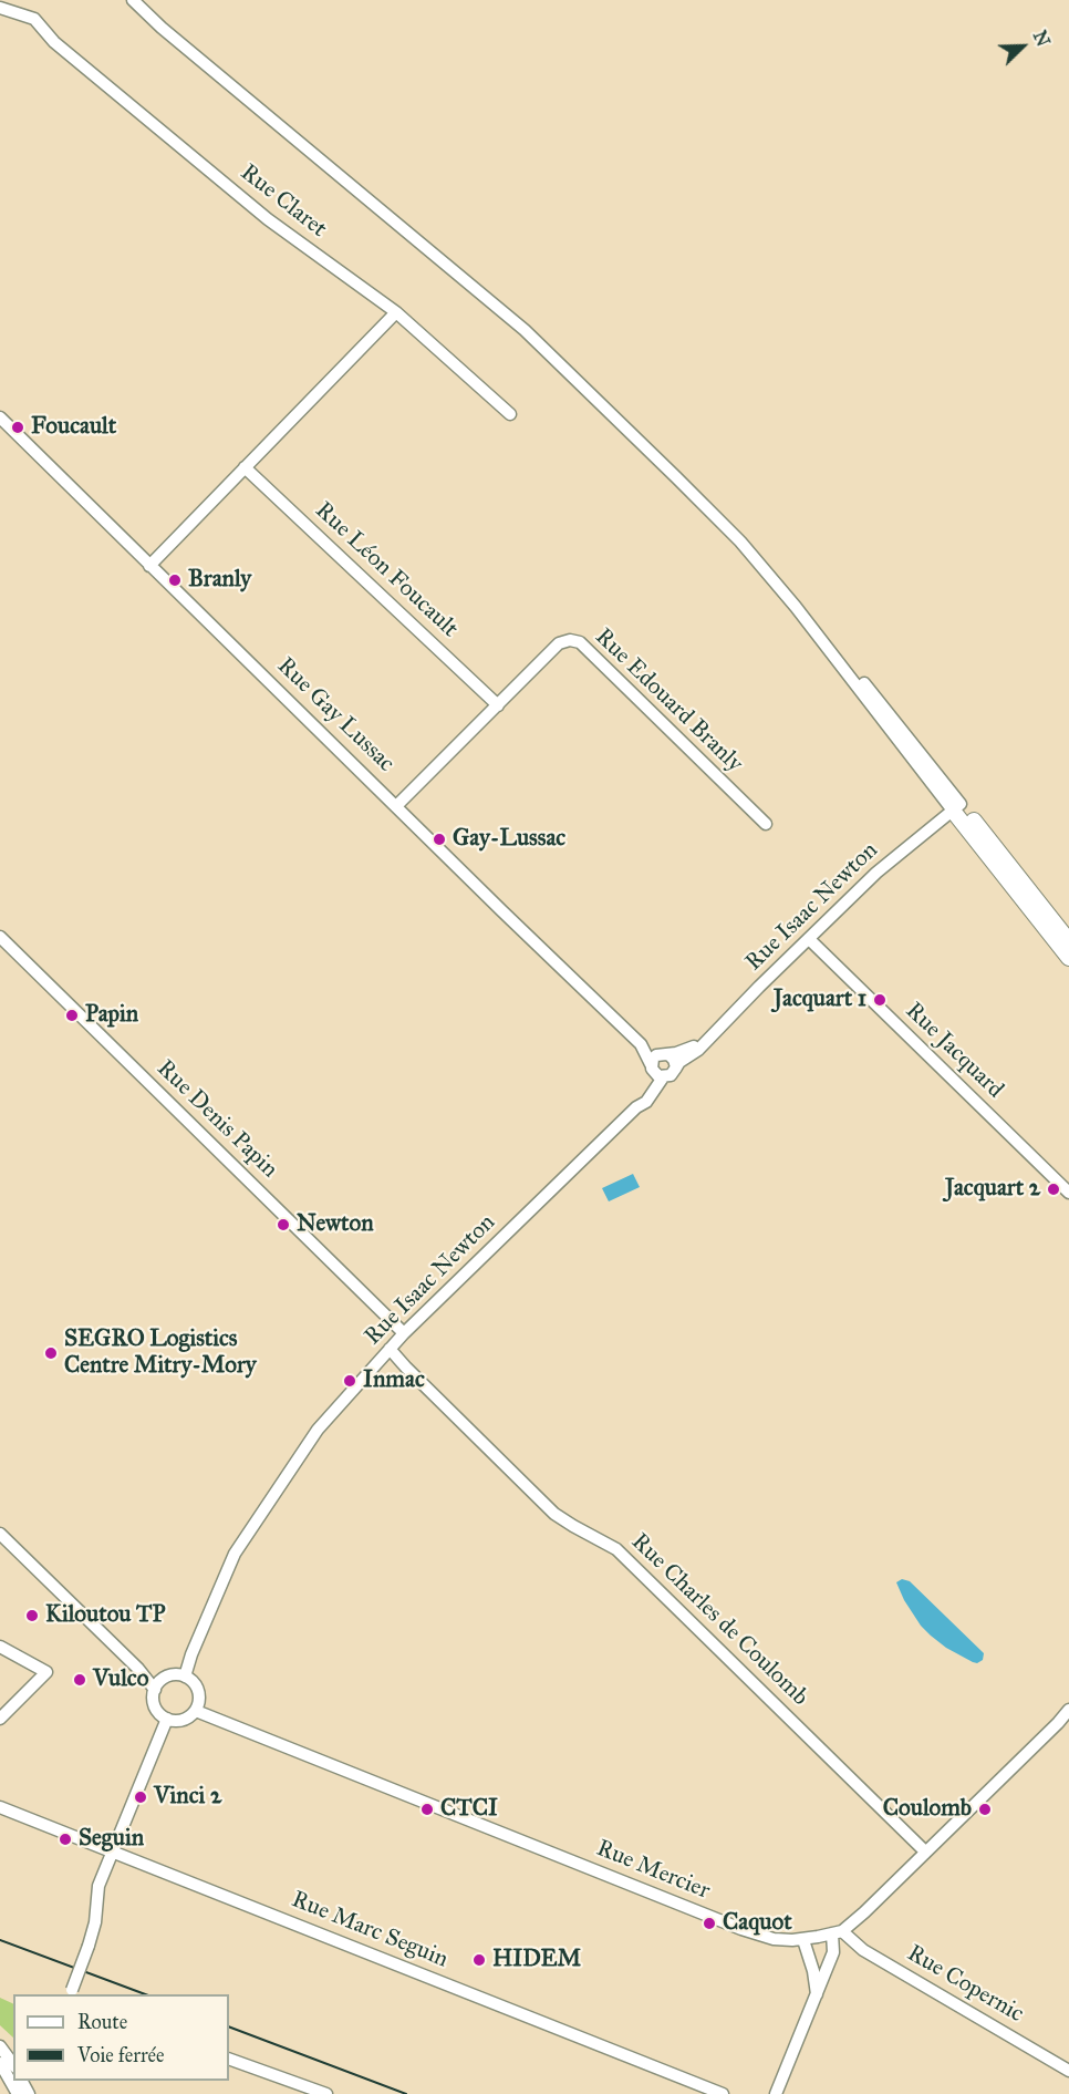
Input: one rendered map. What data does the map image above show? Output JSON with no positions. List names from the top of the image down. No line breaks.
{"streets":{"street":["Rue Claret","Rue Léon Foucault","Rue Edouard Branly","Rue Gay Lussac","Rue Isaac Newton","Rue Jacquard","Rue Denis Papin","Rue Charles de Coulomb","Rue Mercier","Rue Marc Seguin","Rue Copernic"]},"crossings":[["Rue Léon Foucault","Rue Edouard Branly"],["Rue Edouard Branly","Rue Gay Lussac"],["Rue Gay Lussac","Rue Isaac Newton"],["Rue Isaac Newton","Rue Jacquard"],["Rue Isaac Newton","Rue Denis Papin"],["Rue Isaac Newton","Rue Charles de Coulomb"],["Rue Isaac Newton","Rue Mercier"],["Rue Charles de Coulomb","Rue Mercier"],["Rue Mercier","Rue Copernic"]],"places":["Foucault","Branly","Gay-Lussac","Jacquart 1","Papin","Jacquart 2","Newton","SEGRO Logistics Centre Mitry-Mory","Inmac","Kiloutou TP","Vulco","Vinci 2","CTCI","Coulomb","Seguin","Caquot","HIDEM"],"legend":["Route","Voie ferrée"],"north":"top right"}
